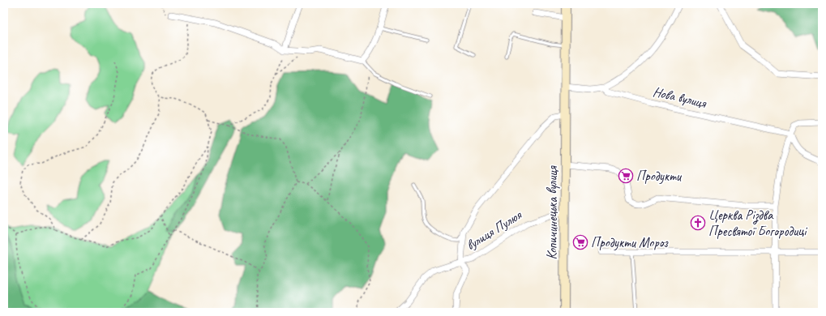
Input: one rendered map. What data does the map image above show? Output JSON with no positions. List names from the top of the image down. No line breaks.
{"streets":{"main road":["Копичинецька вулиця"],"street":["Нова вулиця","вулиця Пулюя"]},"crossings":[["Копичинецька вулиця","вулиця Пулюя"]],"places":{"supermarket":["Продукти","Продукти Мороз"],"church":["Церква Різдва Пресвятої Богородиці"]}}
